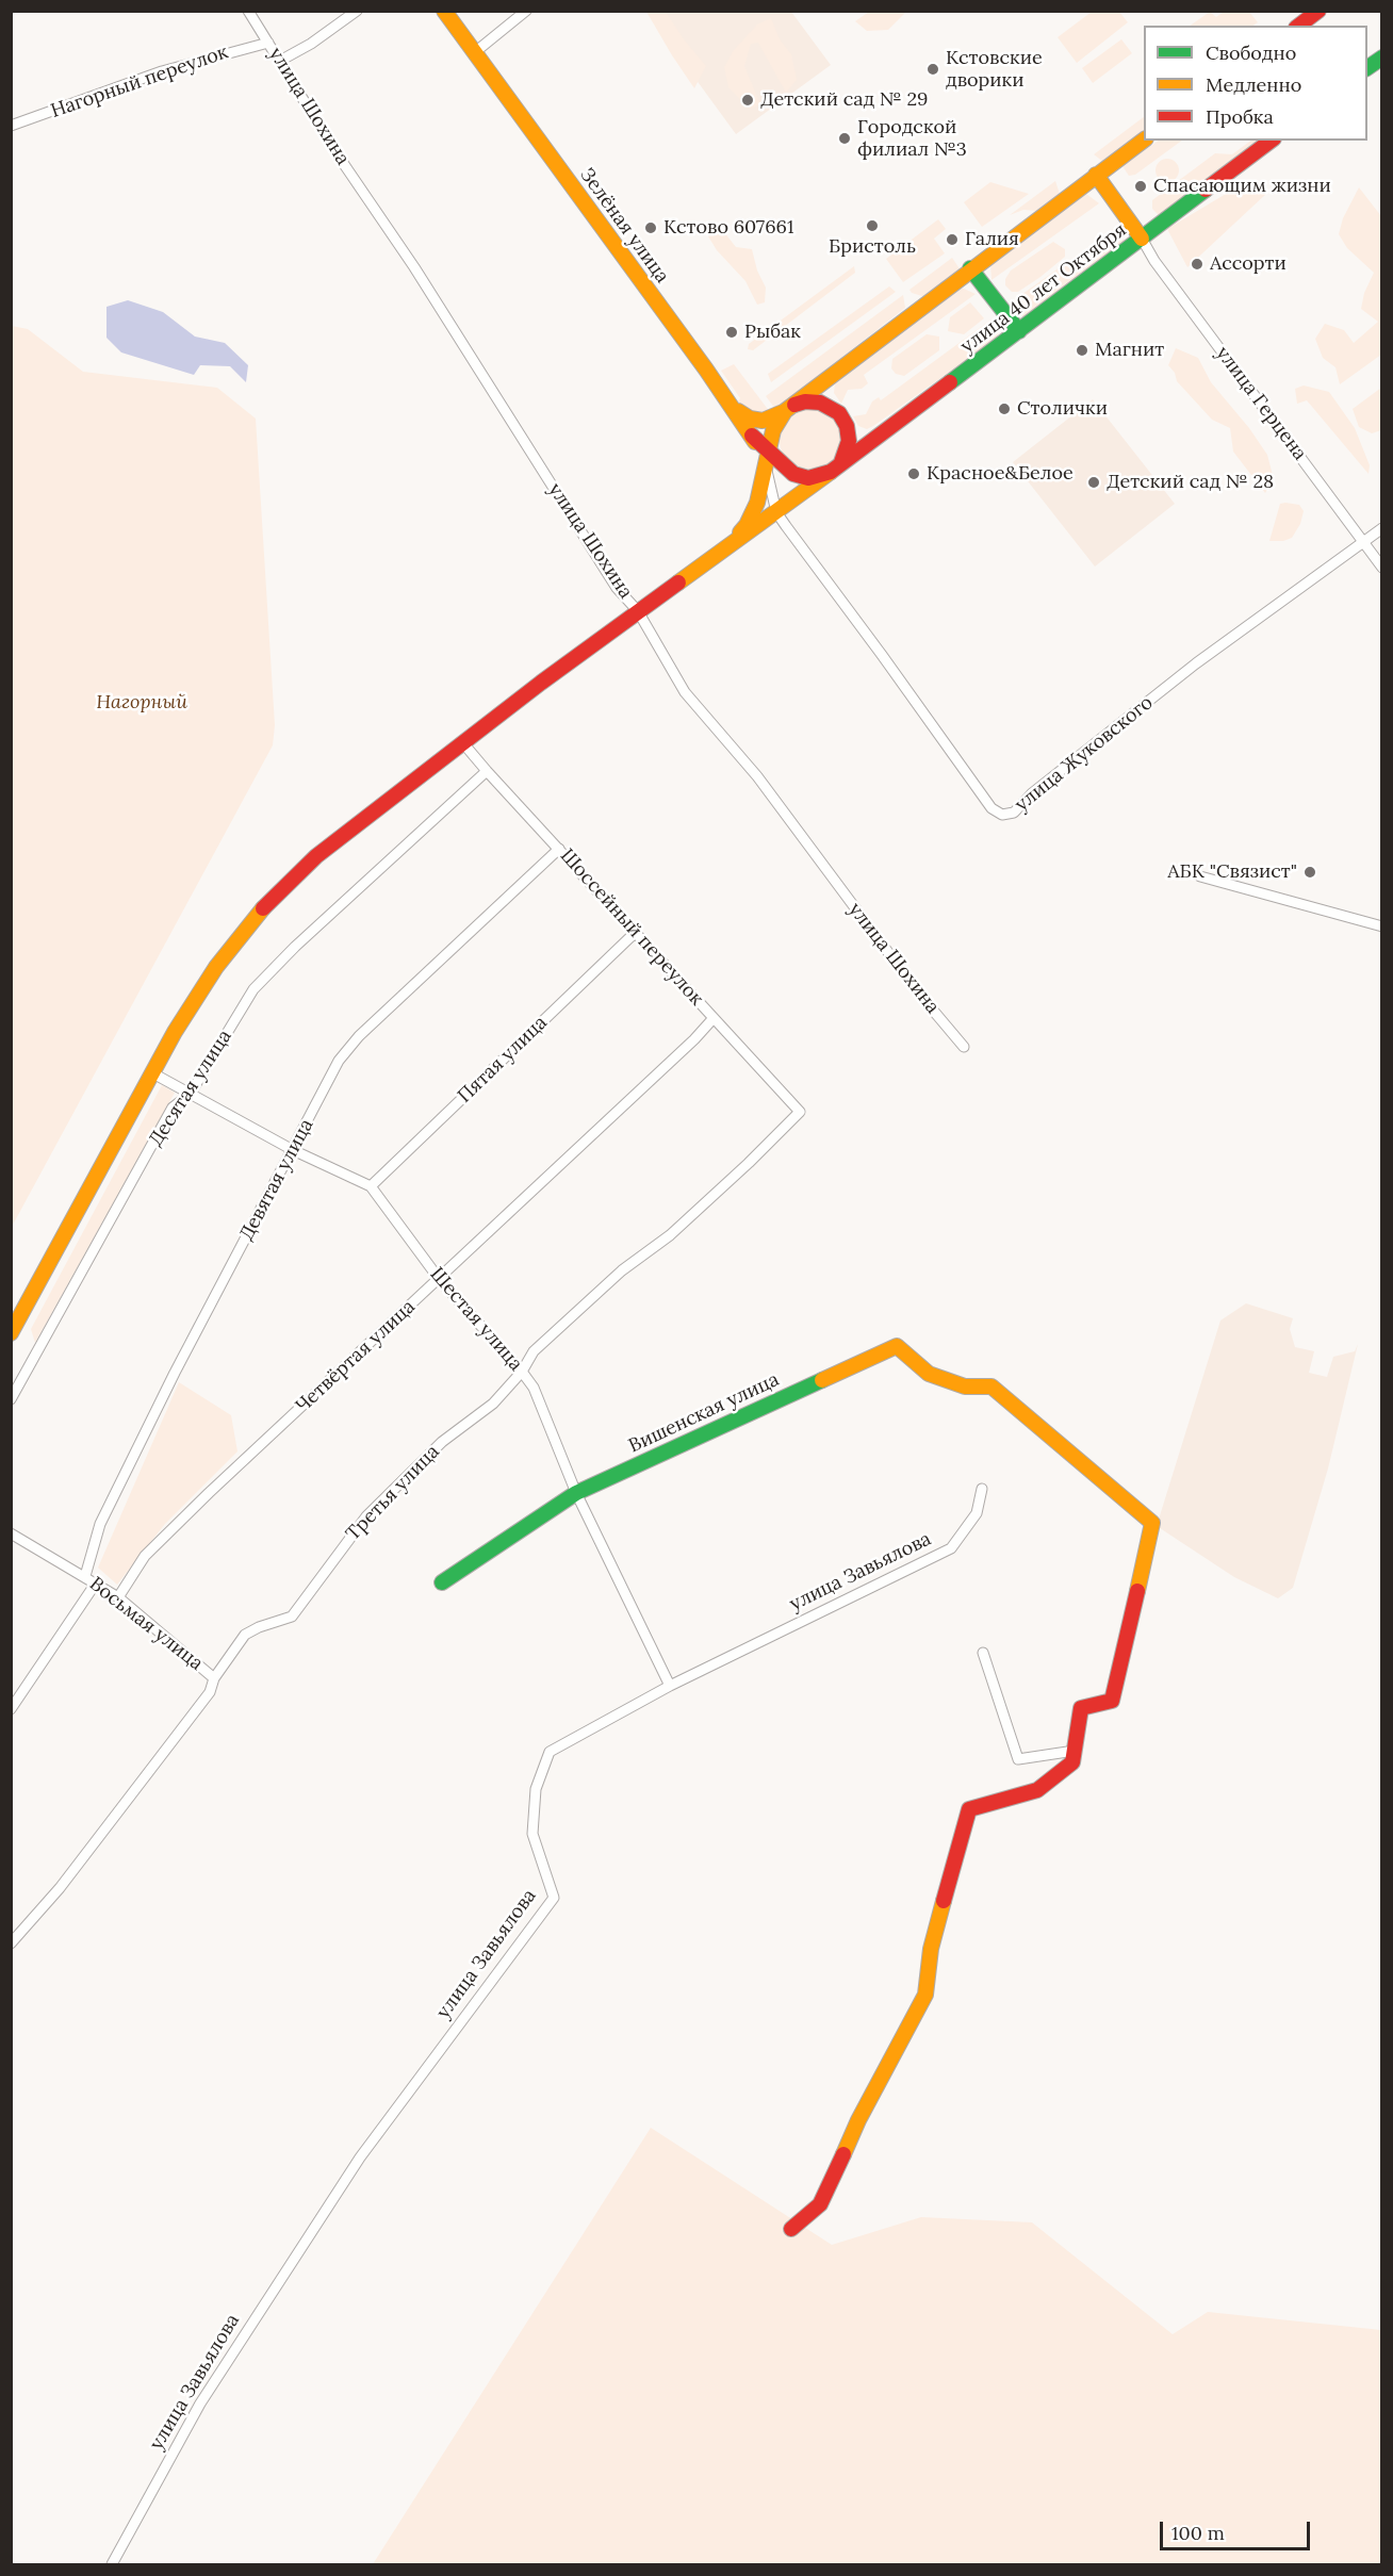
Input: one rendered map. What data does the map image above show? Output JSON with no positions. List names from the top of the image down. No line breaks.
{"streets":{"street":["Нагорный переулок","улица Шохина","Зелёная улица","улица 40 лет Октября","улица Герцена","улица Жуковского","Шоссейный переулок","Пятая улица","Десятая улица","Девятая улица","Шестая улица","Четвёртая улица","Вишенская улица","Третья улица","улица Завьялова","Восьмая улица"]},"crossings":[["Нагорный переулок","улица Шохина"],["Зелёная улица","улица 40 лет Октября"],["Зелёная улица","улица Жуковского"],["улица 40 лет Октября","улица Герцена"],["улица 40 лет Октября","улица Жуковского"],["улица Герцена","улица Жуковского"],["Шоссейный переулок","Пятая улица"],["Шоссейный переулок","Десятая улица"],["Шоссейный переулок","Девятая улица"],["Шоссейный переулок","Четвёртая улица"],["Шоссейный переулок","Третья улица"],["Пятая улица","Шестая улица"],["Десятая улица","Шестая улица"],["Девятая улица","Шестая улица"],["Девятая улица","Восьмая улица"],["Шестая улица","Четвёртая улица"],["Шестая улица","Вишенская улица"],["Шестая улица","Третья улица"],["Шестая улица","улица Завьялова"],["Четвёртая улица","Восьмая улица"],["Третья улица","Восьмая улица"]],"parks":["Нагорный"],"places":["Кстовские дворики","Детский сад № 29","Городской филиал №3","Спасающим жизни","Бристоль","Кстово 607661","Галия","Ассорти","Рыбак","Магнит","Столички","Красное&Белое","Детский сад № 28","АБК \"Связист\""],"legend":["Свободно","Медленно","Пробка"],"scale_bar":"100 m"}
